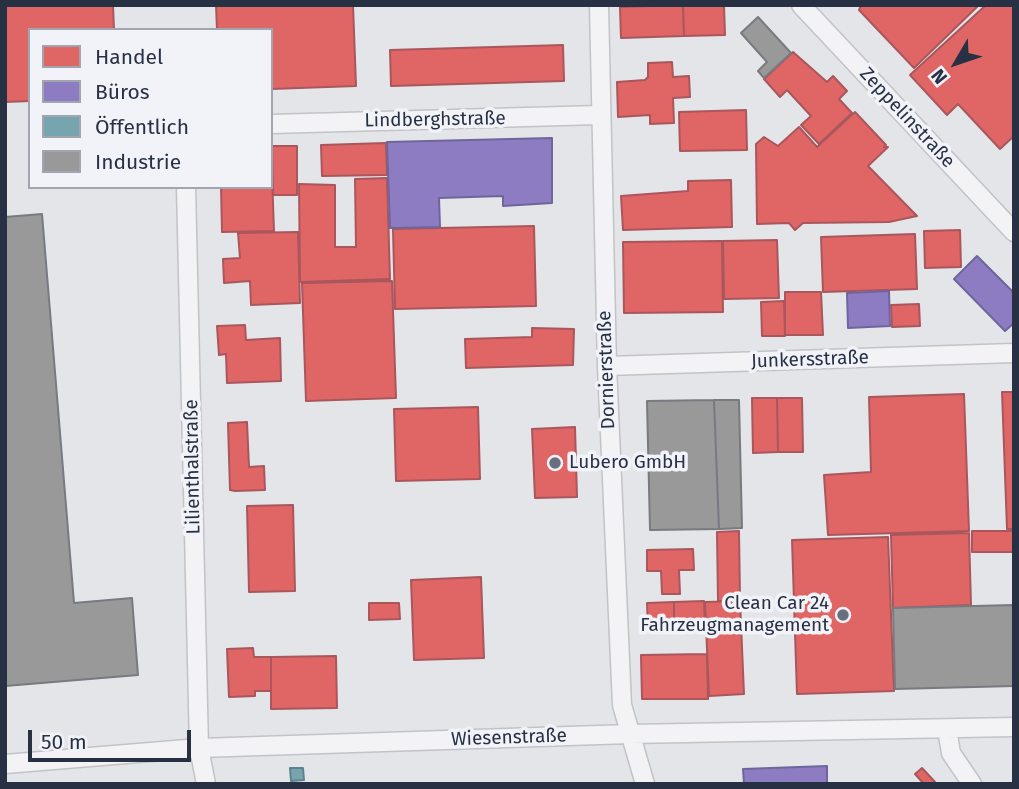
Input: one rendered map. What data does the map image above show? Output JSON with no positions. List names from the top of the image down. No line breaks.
{"streets":{"street":["Zeppelinstraße","Lindberghstraße","Junkersstraße","Dornierstraße","Lilienthalstraße","Wiesenstraße"]},"crossings":[["Lindberghstraße","Dornierstraße"],["Junkersstraße","Dornierstraße"],["Dornierstraße","Wiesenstraße"],["Lilienthalstraße","Wiesenstraße"]],"places":["Lubero GmbH","Clean Car 24 Fahrzeugmanagement"],"legend":["Handel","Büros","Öffentlich","Industrie"],"scale_bar":"50 m","north":"bottom left"}
